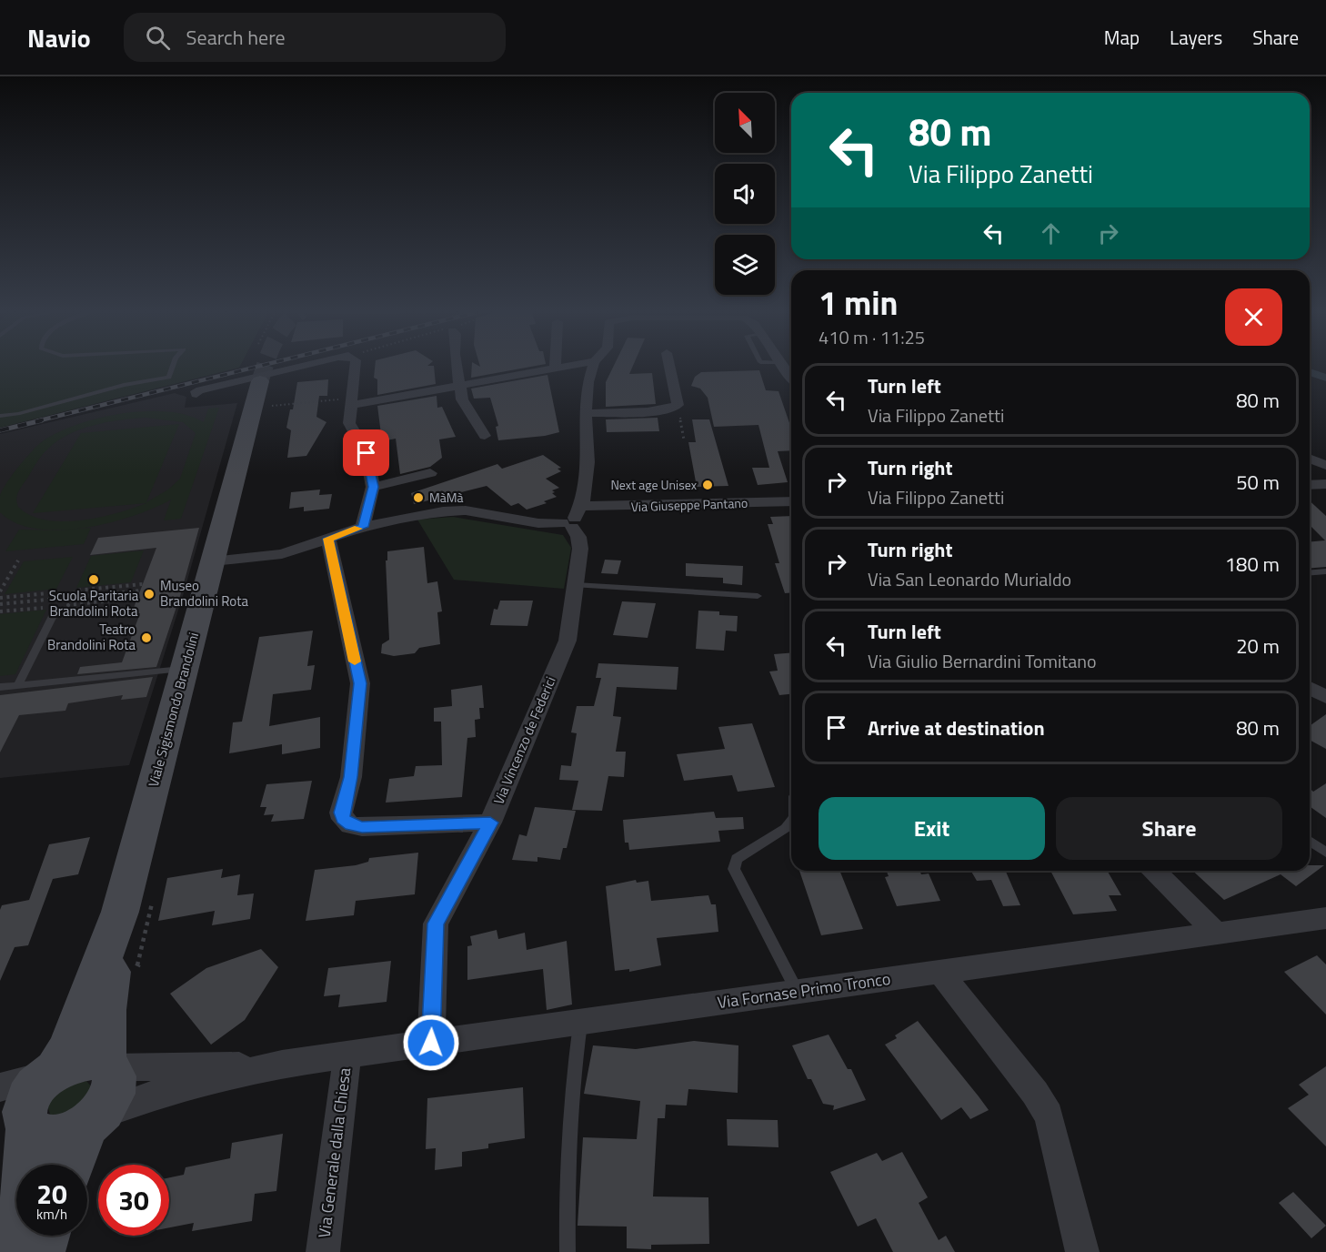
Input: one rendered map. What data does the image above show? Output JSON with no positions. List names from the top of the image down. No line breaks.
{"streets":{"main road":["Viale Sigismondo Brandolini"],"street":["Via Giuseppe Pantano","Via Vincenzo de Federici","Via Fornase Primo Tronco","Via Generale dalla Chiesa"]},"crossings":[["Via Giuseppe Pantano","Viale Sigismondo Brandolini"],["Via Giuseppe Pantano","Via Vincenzo de Federici"],["Viale Sigismondo Brandolini","Via Fornase Primo Tronco"],["Via Vincenzo de Federici","Via Fornase Primo Tronco"],["Via Fornase Primo Tronco","Via Generale dalla Chiesa"]],"places":["Next age Unisex","MàMà","Scuola Paritaria Brandolini Rota","Museo Brandolini Rota","Teatro Brandolini Rota"],"north":"top left","page":{"header":"Navio","search":"Search here","nav":["Map","Layers","Share"],"turn":["80 m","Via Filippo Zanetti"],"heading":["1 min","410 m · 11:25"],"list":[{"name":"Turn left","note":"Via Filippo Zanetti","value":"80 m"},{"name":"Turn right","note":"Via Filippo Zanetti","value":"50 m"},{"name":"Turn right","note":"Via San Leonardo Murialdo","value":"180 m"},{"name":"Turn left","note":"Via Giulio Bernardini Tomitano","value":"20 m"},{"name":"Arrive at destination","value":"80 m"}],"buttons":["Exit","Share"],"speed":"20 km/h","limit":"30"}}
